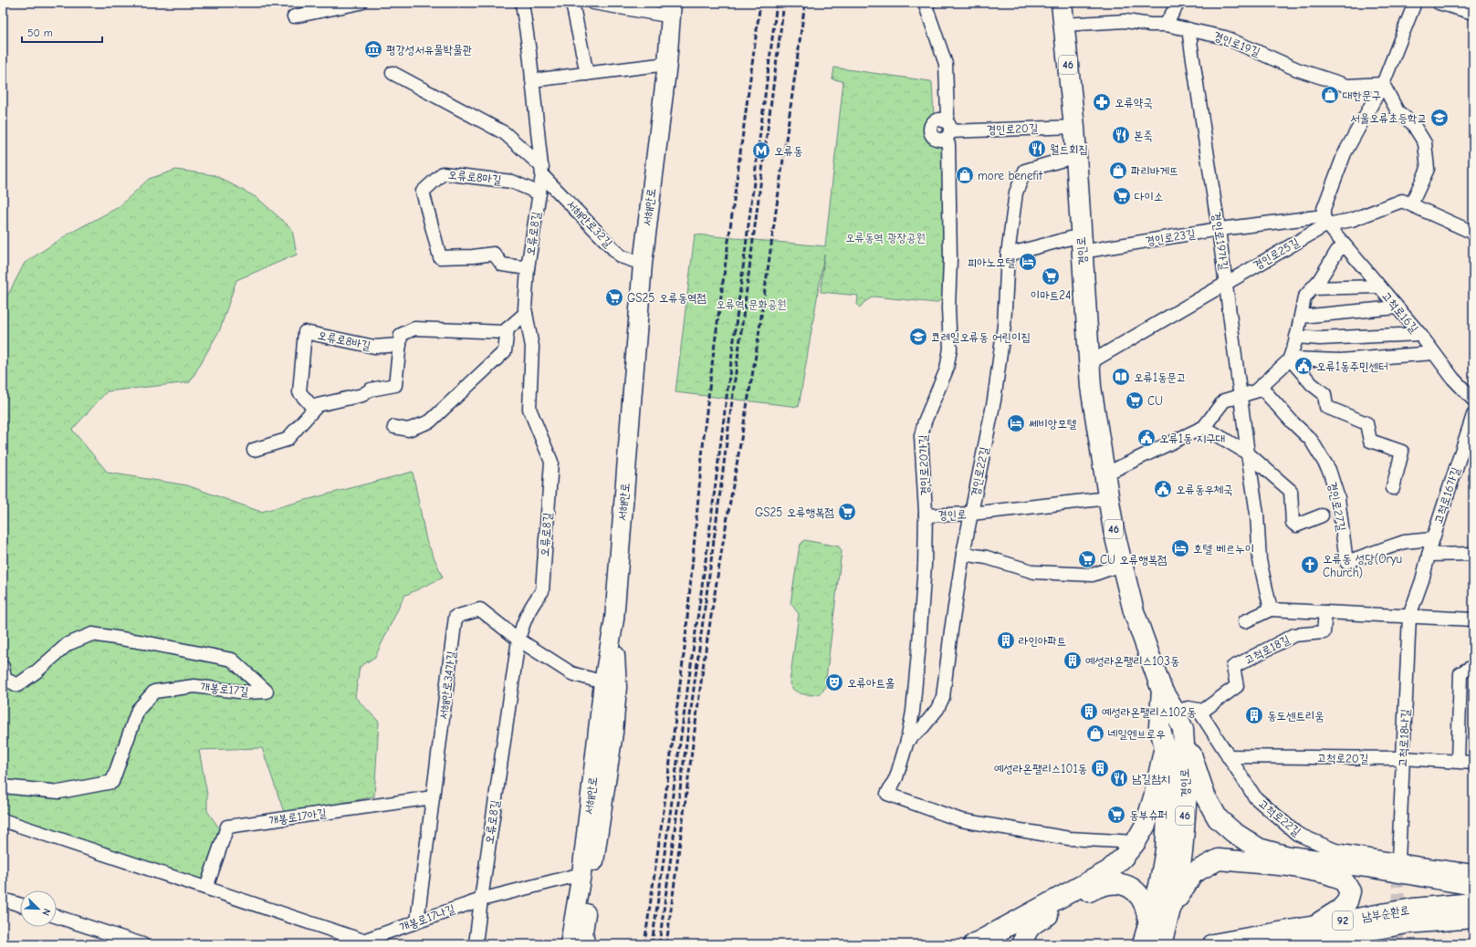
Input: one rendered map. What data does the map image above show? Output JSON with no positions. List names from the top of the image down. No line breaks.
{"streets":{"main road":["46","서해안로","경인로","남부순환로","92"],"street":["경인로19길","경인로20길","오류로8마길","서해안로32길","오류로8길","경인로23길","경인로19가길","경인로25길","고척로16길","오류로8바길","경인로20가길","경인로22길","고척로16가길","경인로27길","고척로18길","서해안로34가길","개봉로17길","고척로18나길","고척로20길","개봉로17아길","고척로22길","개봉로17나길"]},"crossings":[["경인로19길","경인로19가길"],["경인로19길","경인로"],["경인로20길","경인로"],["경인로20길","경인로20가길"],["오류로8마길","오류로8길"],["서해안로","서해안로32길"],["서해안로","서해안로34가길"],["서해안로","개봉로17나길"],["서해안로32길","오류로8길"],["오류로8길","서해안로34가길"],["오류로8길","개봉로17나길"],["경인로23길","경인로19가길"],["경인로23길","경인로"],["경인로23길","경인로25길"],["경인로23길","고척로16길"],["경인로19가길","경인로25길"],["경인로","경인로25길"],["경인로","경인로20가길"],["경인로","경인로22길"],["경인로25길","고척로16길"],["경인로20가길","경인로22길"],["고척로16가길","경인로27길"],["고척로16가길","고척로18나길"],["고척로18길","고척로22길"],["서해안로34가길","개봉로17아길"],["서해안로34가길","개봉로17나길"],["고척로18나길","고척로20길"],["고척로18나길","고척로22길"],["고척로20길","고척로22길"]],"parks":["오류동역 광장공원","오류역 문화공원"],"places":{"museum":["평강성서유물박물관"],"shop":["대한문구","파리바게뜨","more benefit","네일엔브로우"],"pharmacy":["오류약국"],"school or university":["서울오류초등학교","코레일오류동 어린이집"],"restaurant":["본죽","월드회집","남길참치"],"metro station":["오류동"],"supermarket":["다이소","이마트24","GS25 오류동역점","CU","GS25 오류행복점","CU 오류행복점","동부슈퍼"],"hotel":["피아노모텔","쎄비앙모텔","호텔 베르누이"],"public building":["오류1동주민센터","오류1동 지구대","오류동우체국"],"library":["오류1동문고"],"church":["오류동 성당(Oryu Church)"],"building":["라인아파트","예성라온팰리스103동","예성라온팰리스102동","동도센트리움","예성라온팰리스101동"],"theatre":["오류아트홀"]},"scale_bar":"50 m","north":"bottom right"}
